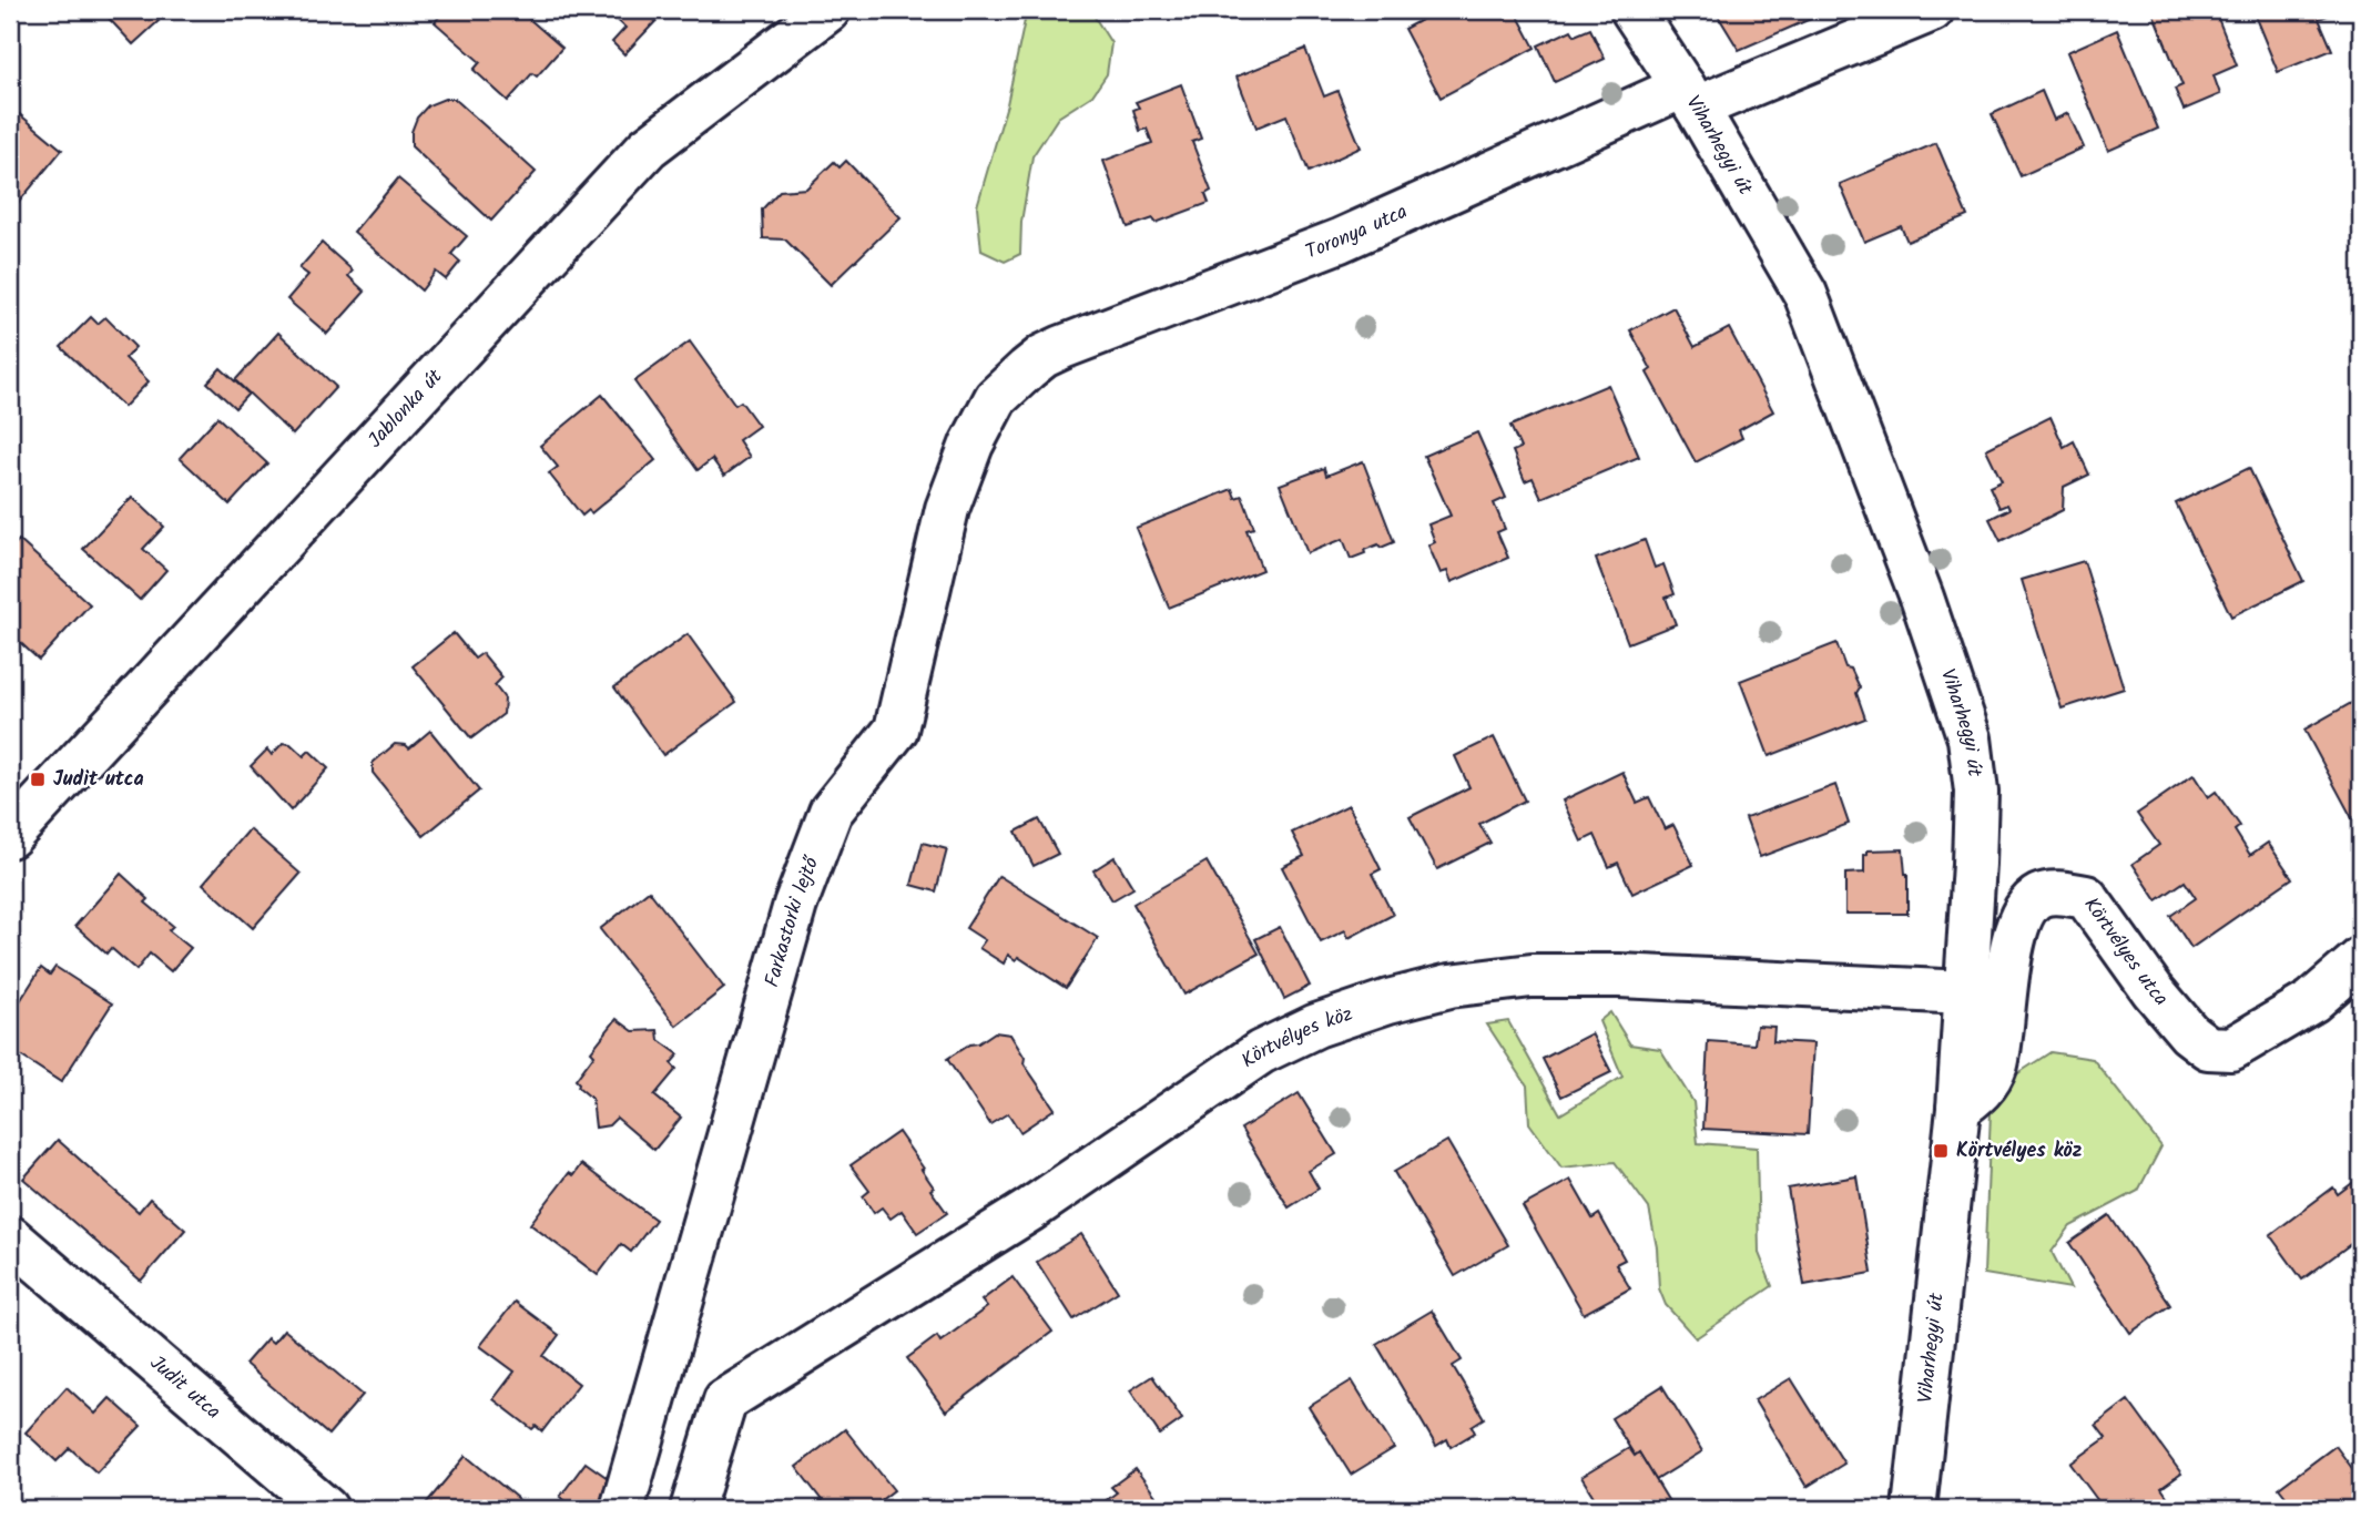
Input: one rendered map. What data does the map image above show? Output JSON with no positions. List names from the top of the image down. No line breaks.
{"streets":{"street":["Viharhegyi út","Toronya utca","Jablonka út","Farkastorki lejtő","Körtvélyes utca","Körtvélyes köz","Judit utca"]},"crossings":[["Viharhegyi út","Toronya utca"],["Viharhegyi út","Körtvélyes utca"],["Viharhegyi út","Körtvélyes köz"],["Toronya utca","Farkastorki lejtő"]],"places":{"transit":["Judit utca","Körtvélyes köz"]}}
